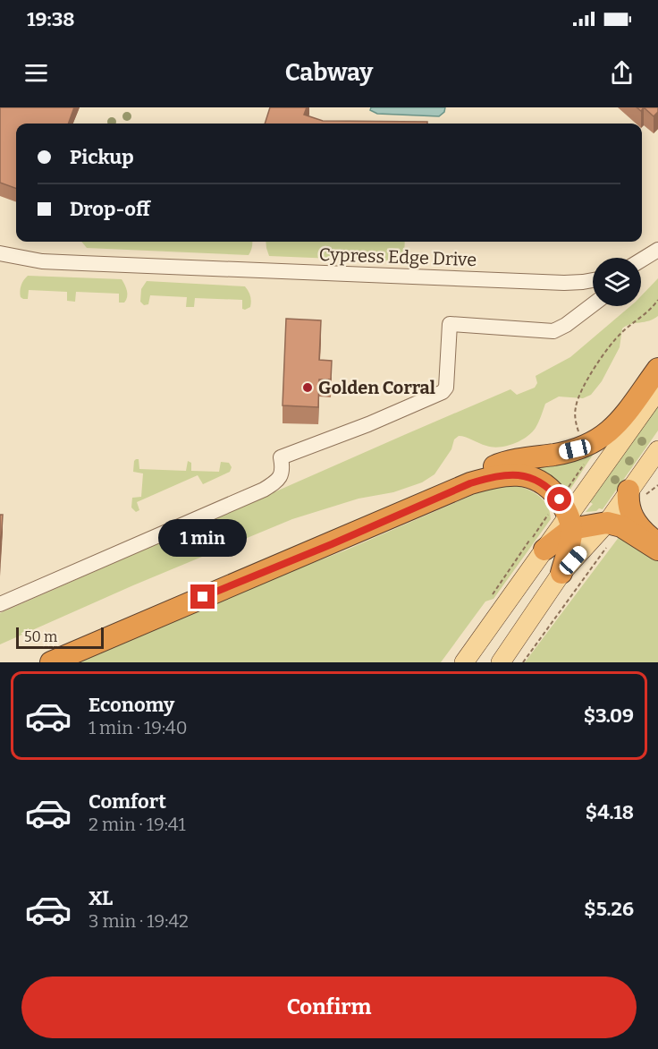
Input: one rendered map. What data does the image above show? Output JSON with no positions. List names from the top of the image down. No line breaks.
{"streets":{"street":["Cypress Edge Drive"]},"places":["Golden Corral"],"scale_bar":"50 m","page":{"status":"19:38","header":"Cabway","banner":["Pickup","Drop-off"],"bubble":"1 min","scale":"50 m","list":[{"name":"Economy","note":"1 min · 19:40","value":"$3.09"},{"name":"Comfort","note":"2 min · 19:41","value":"$4.18"},{"name":"XL","note":"3 min · 19:42","value":"$5.26"}],"buttons":"Confirm"}}
